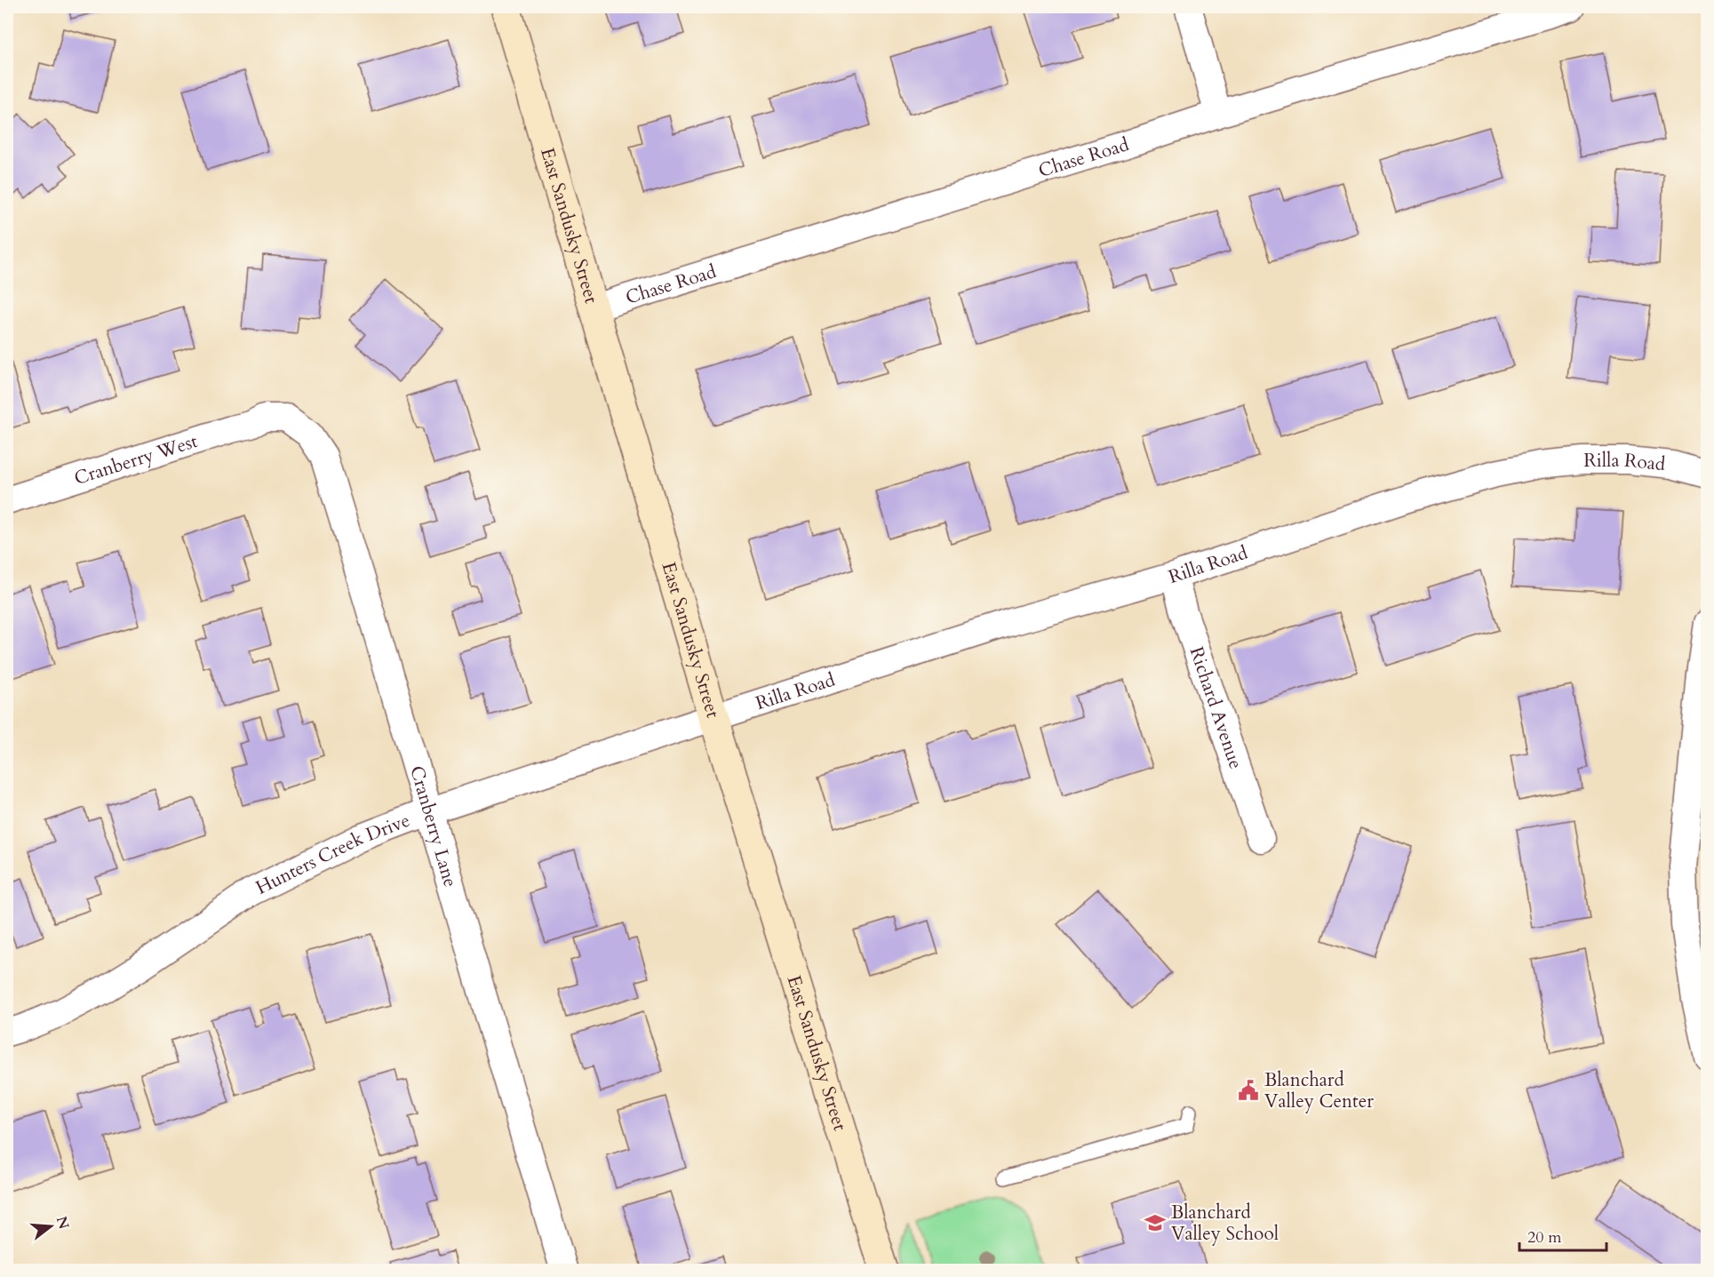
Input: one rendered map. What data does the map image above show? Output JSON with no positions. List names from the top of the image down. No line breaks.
{"streets":{"main road":["East Sandusky Street"],"street":["Chase Road","Cranberry West","Rilla Road","Richard Avenue","Cranberry Lane","Hunters Creek Drive"]},"crossings":[["Chase Road","East Sandusky Street"],["East Sandusky Street","Rilla Road"],["East Sandusky Street","Hunters Creek Drive"],["Cranberry West","Cranberry Lane"],["Rilla Road","Richard Avenue"],["Rilla Road","Hunters Creek Drive"],["Cranberry Lane","Hunters Creek Drive"]],"places":{"public building":["Blanchard Valley Center"],"school or university":["Blanchard Valley School"]},"scale_bar":"20 m","north":"right"}
